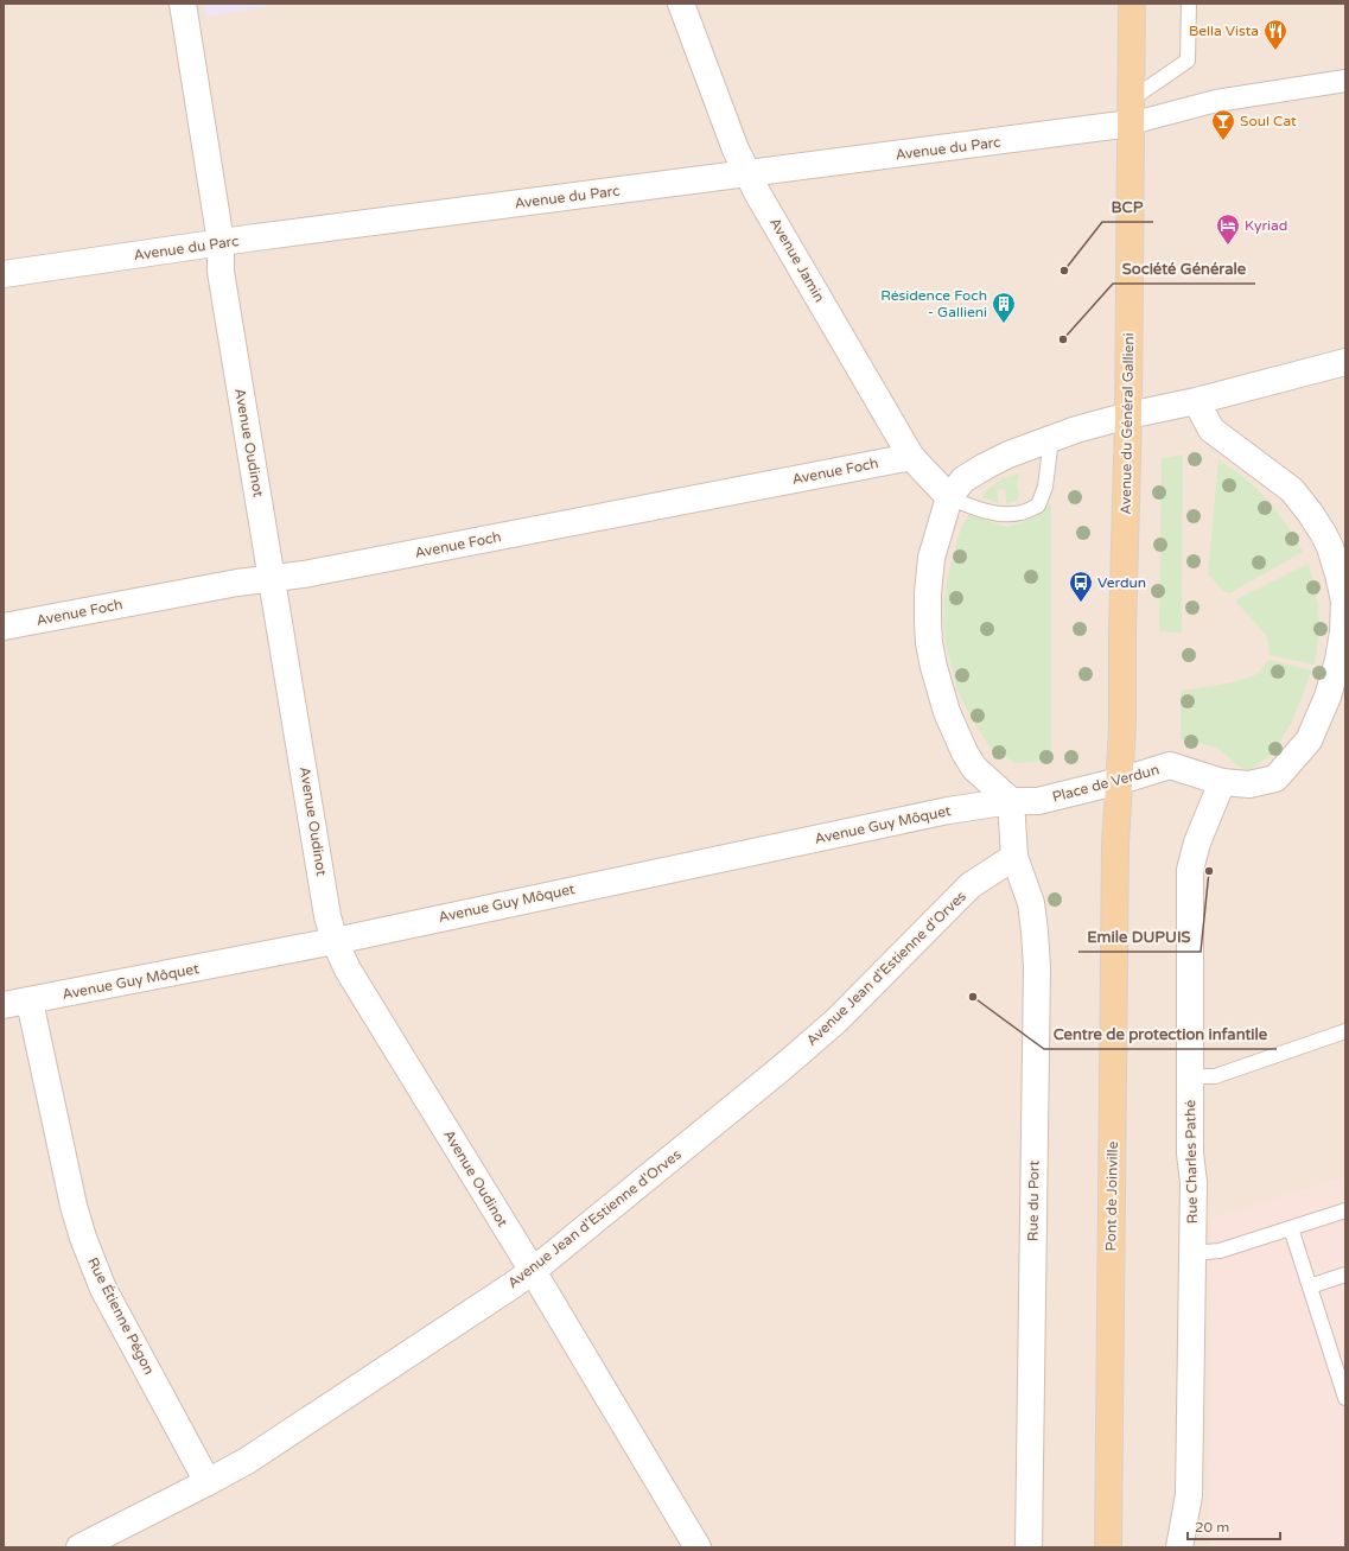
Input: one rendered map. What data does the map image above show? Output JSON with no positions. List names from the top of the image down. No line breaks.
{"streets":{"main road":["Avenue du Général Gallieni","Pont de Joinville"],"street":["Avenue du Parc","Avenue Jamin","Avenue Oudinot","Avenue Foch","Place de Verdun","Avenue Guy Môquet","Avenue Jean d'Estienne d'Orves","Rue Charles Pathé","Rue du Port","Rue Étienne Pégon"]},"crossings":[["Avenue du Parc","Avenue Jamin"],["Avenue du Parc","Avenue du Général Gallieni"],["Avenue du Parc","Avenue Oudinot"],["Avenue Jamin","Avenue Foch"],["Avenue du Général Gallieni","Place de Verdun"],["Avenue du Général Gallieni","Pont de Joinville"],["Avenue Oudinot","Avenue Foch"],["Avenue Oudinot","Avenue Guy Môquet"],["Avenue Oudinot","Avenue Jean d'Estienne d'Orves"],["Place de Verdun","Avenue Guy Môquet"],["Place de Verdun","Rue Charles Pathé"],["Place de Verdun","Rue du Port"],["Avenue Guy Môquet","Rue du Port"],["Avenue Guy Môquet","Rue Étienne Pégon"],["Avenue Jean d'Estienne d'Orves","Rue du Port"],["Avenue Jean d'Estienne d'Orves","Rue Étienne Pégon"]],"places":{"restaurant":["Bella Vista"],"bar":["Soul Cat"],"hotel":["Kyriad"],"other":["BCP","Société Générale","Emile DUPUIS","Centre de protection infantile"],"building":["Résidence Foch - Gallieni"],"bus stop":["Verdun"]},"scale_bar":"20 m"}
